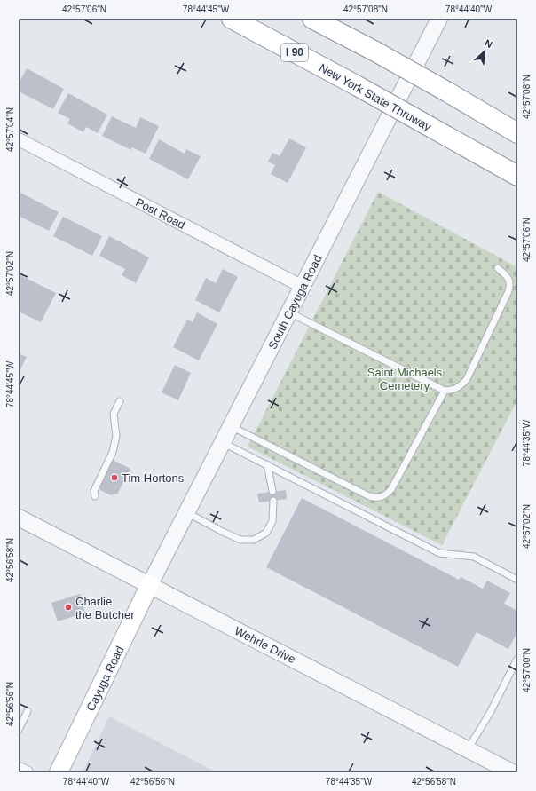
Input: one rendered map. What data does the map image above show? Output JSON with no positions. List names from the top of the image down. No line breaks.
{"streets":{"highway":["I 90","New York State Thruway"],"main road":["Cayuga Road"],"street":["Post Road","South Cayuga Road","Wehrle Drive"]},"crossings":[["Post Road","South Cayuga Road"],["South Cayuga Road","Wehrle Drive"],["South Cayuga Road","Cayuga Road"],["Wehrle Drive","Cayuga Road"]],"parks":["Saint Michaels Cemetery"],"places":["Tim Hortons","Charlie the Butcher"],"north":"top right","coordinates":["42°57'06\"N","78°44'45\"W","42°57'08\"N","78°44'40\"W","42°57'04\"N","42°57'02\"N","78°44'35\"W","42°56'58\"N","42°57'00\"N","42°56'56\"N"]}
